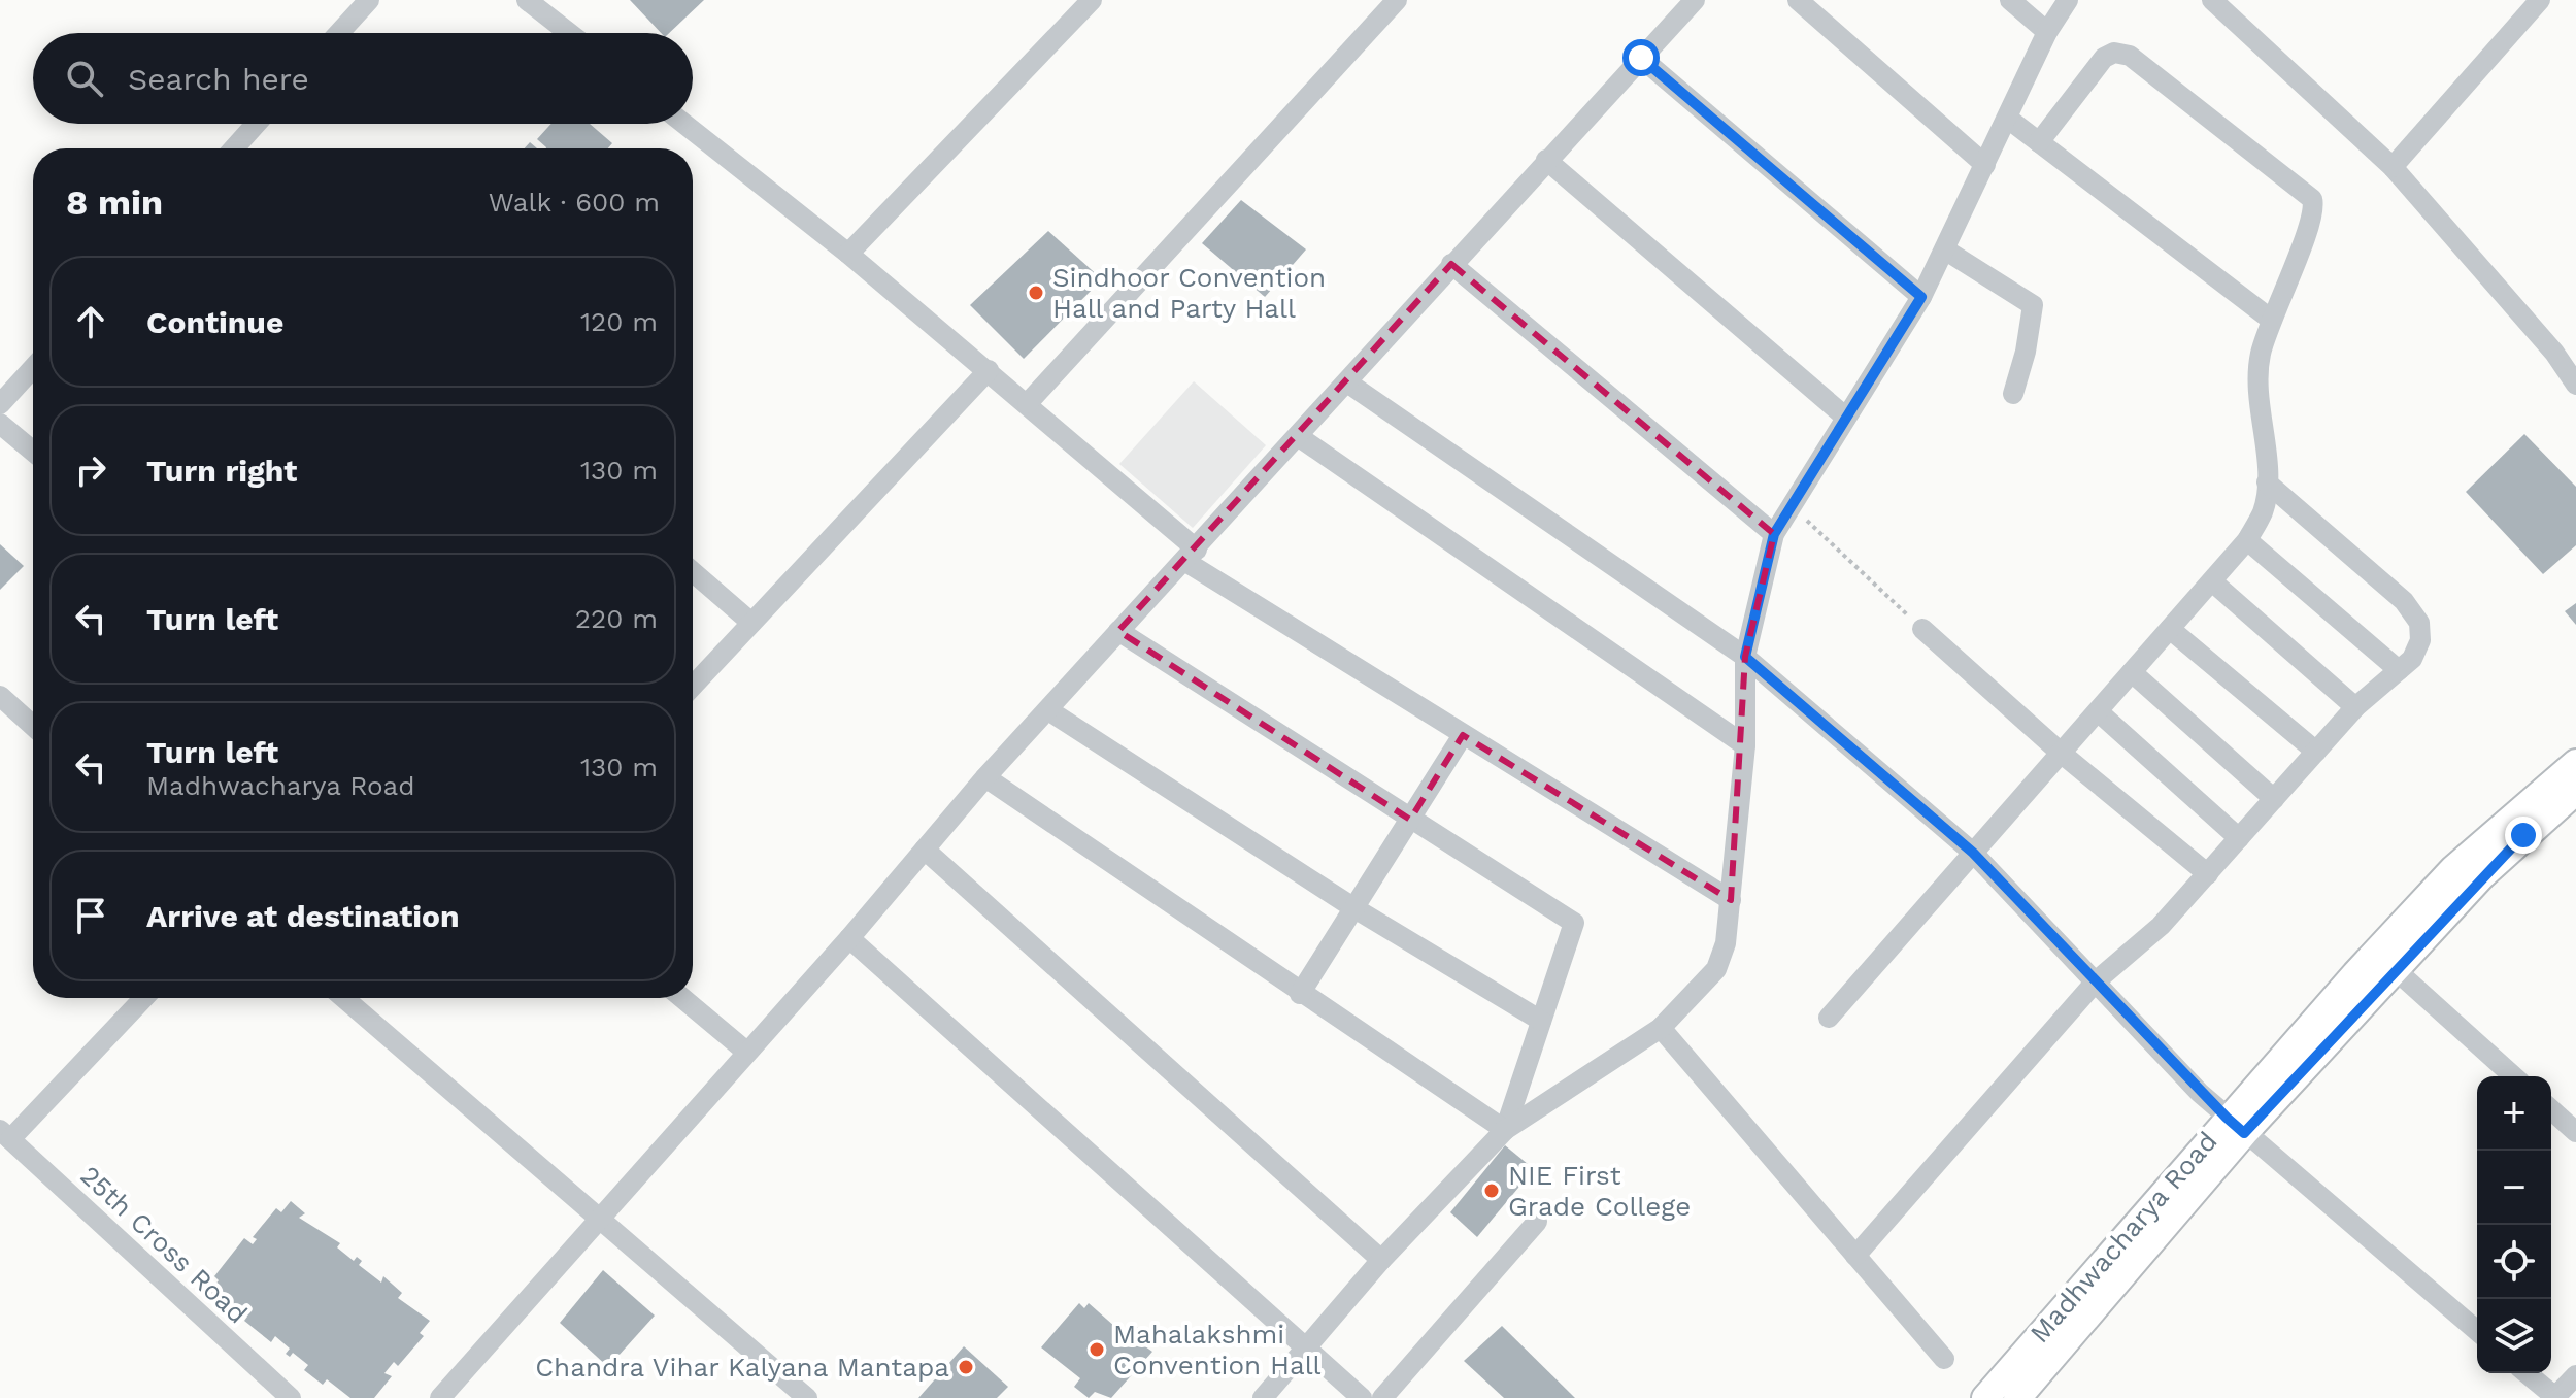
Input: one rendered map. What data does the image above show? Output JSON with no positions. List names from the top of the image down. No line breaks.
{"streets":{"main road":["Madhwacharya Road"],"street":["25th Cross Road"]},"places":["Sindhoor Convention Hall and Party Hall","NIE First Grade College","Mahalakshmi Convention Hall","Chandra Vihar Kalyana Mantapa"],"page":{"search":"Search here","heading":["8 min","Walk · 600 m"],"list":[["Continue","120 m"],["Turn right","130 m"],["Turn left","220 m"],["Turn left","Madhwacharya Road","130 m"],"Arrive at destination"],"map_buttons":["+","−"]}}
